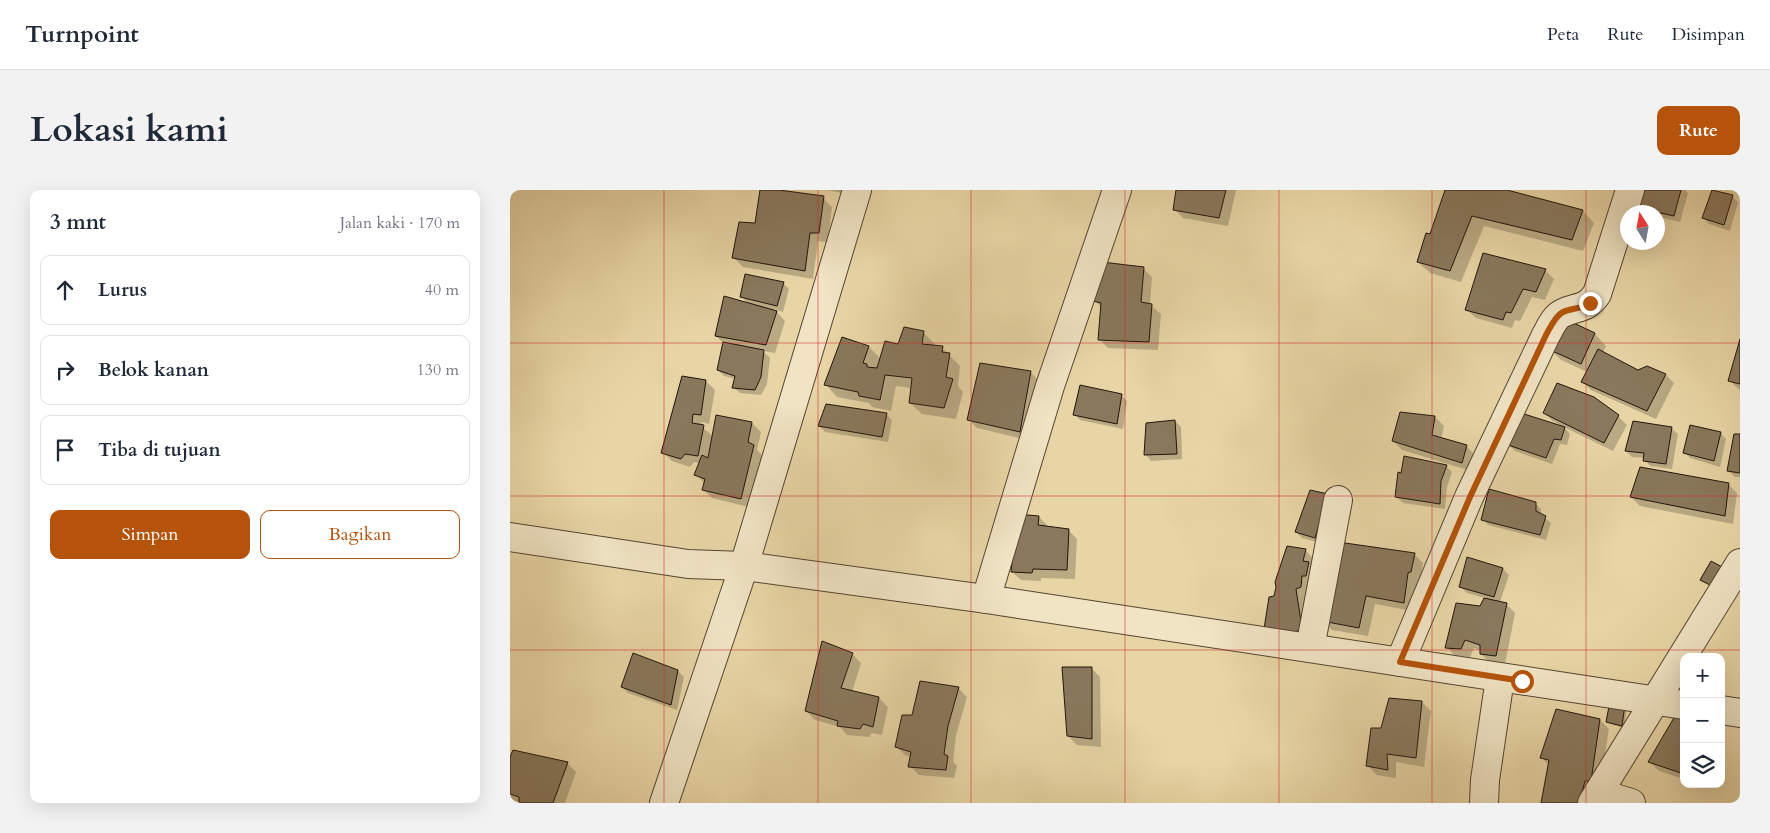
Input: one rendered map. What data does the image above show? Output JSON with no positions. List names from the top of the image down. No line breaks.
{"north":"top","page":{"header":"Turnpoint","nav":["Peta","Rute","Disimpan"],"title":"Lokasi kami","buttons":["Rute",["Simpan","Bagikan"]],"heading":["3 mnt","Jalan kaki · 170 m"],"list":[["Lurus","40 m"],["Belok kanan","130 m"],"Tiba di tujuan"],"map_buttons":["+","−"]}}
